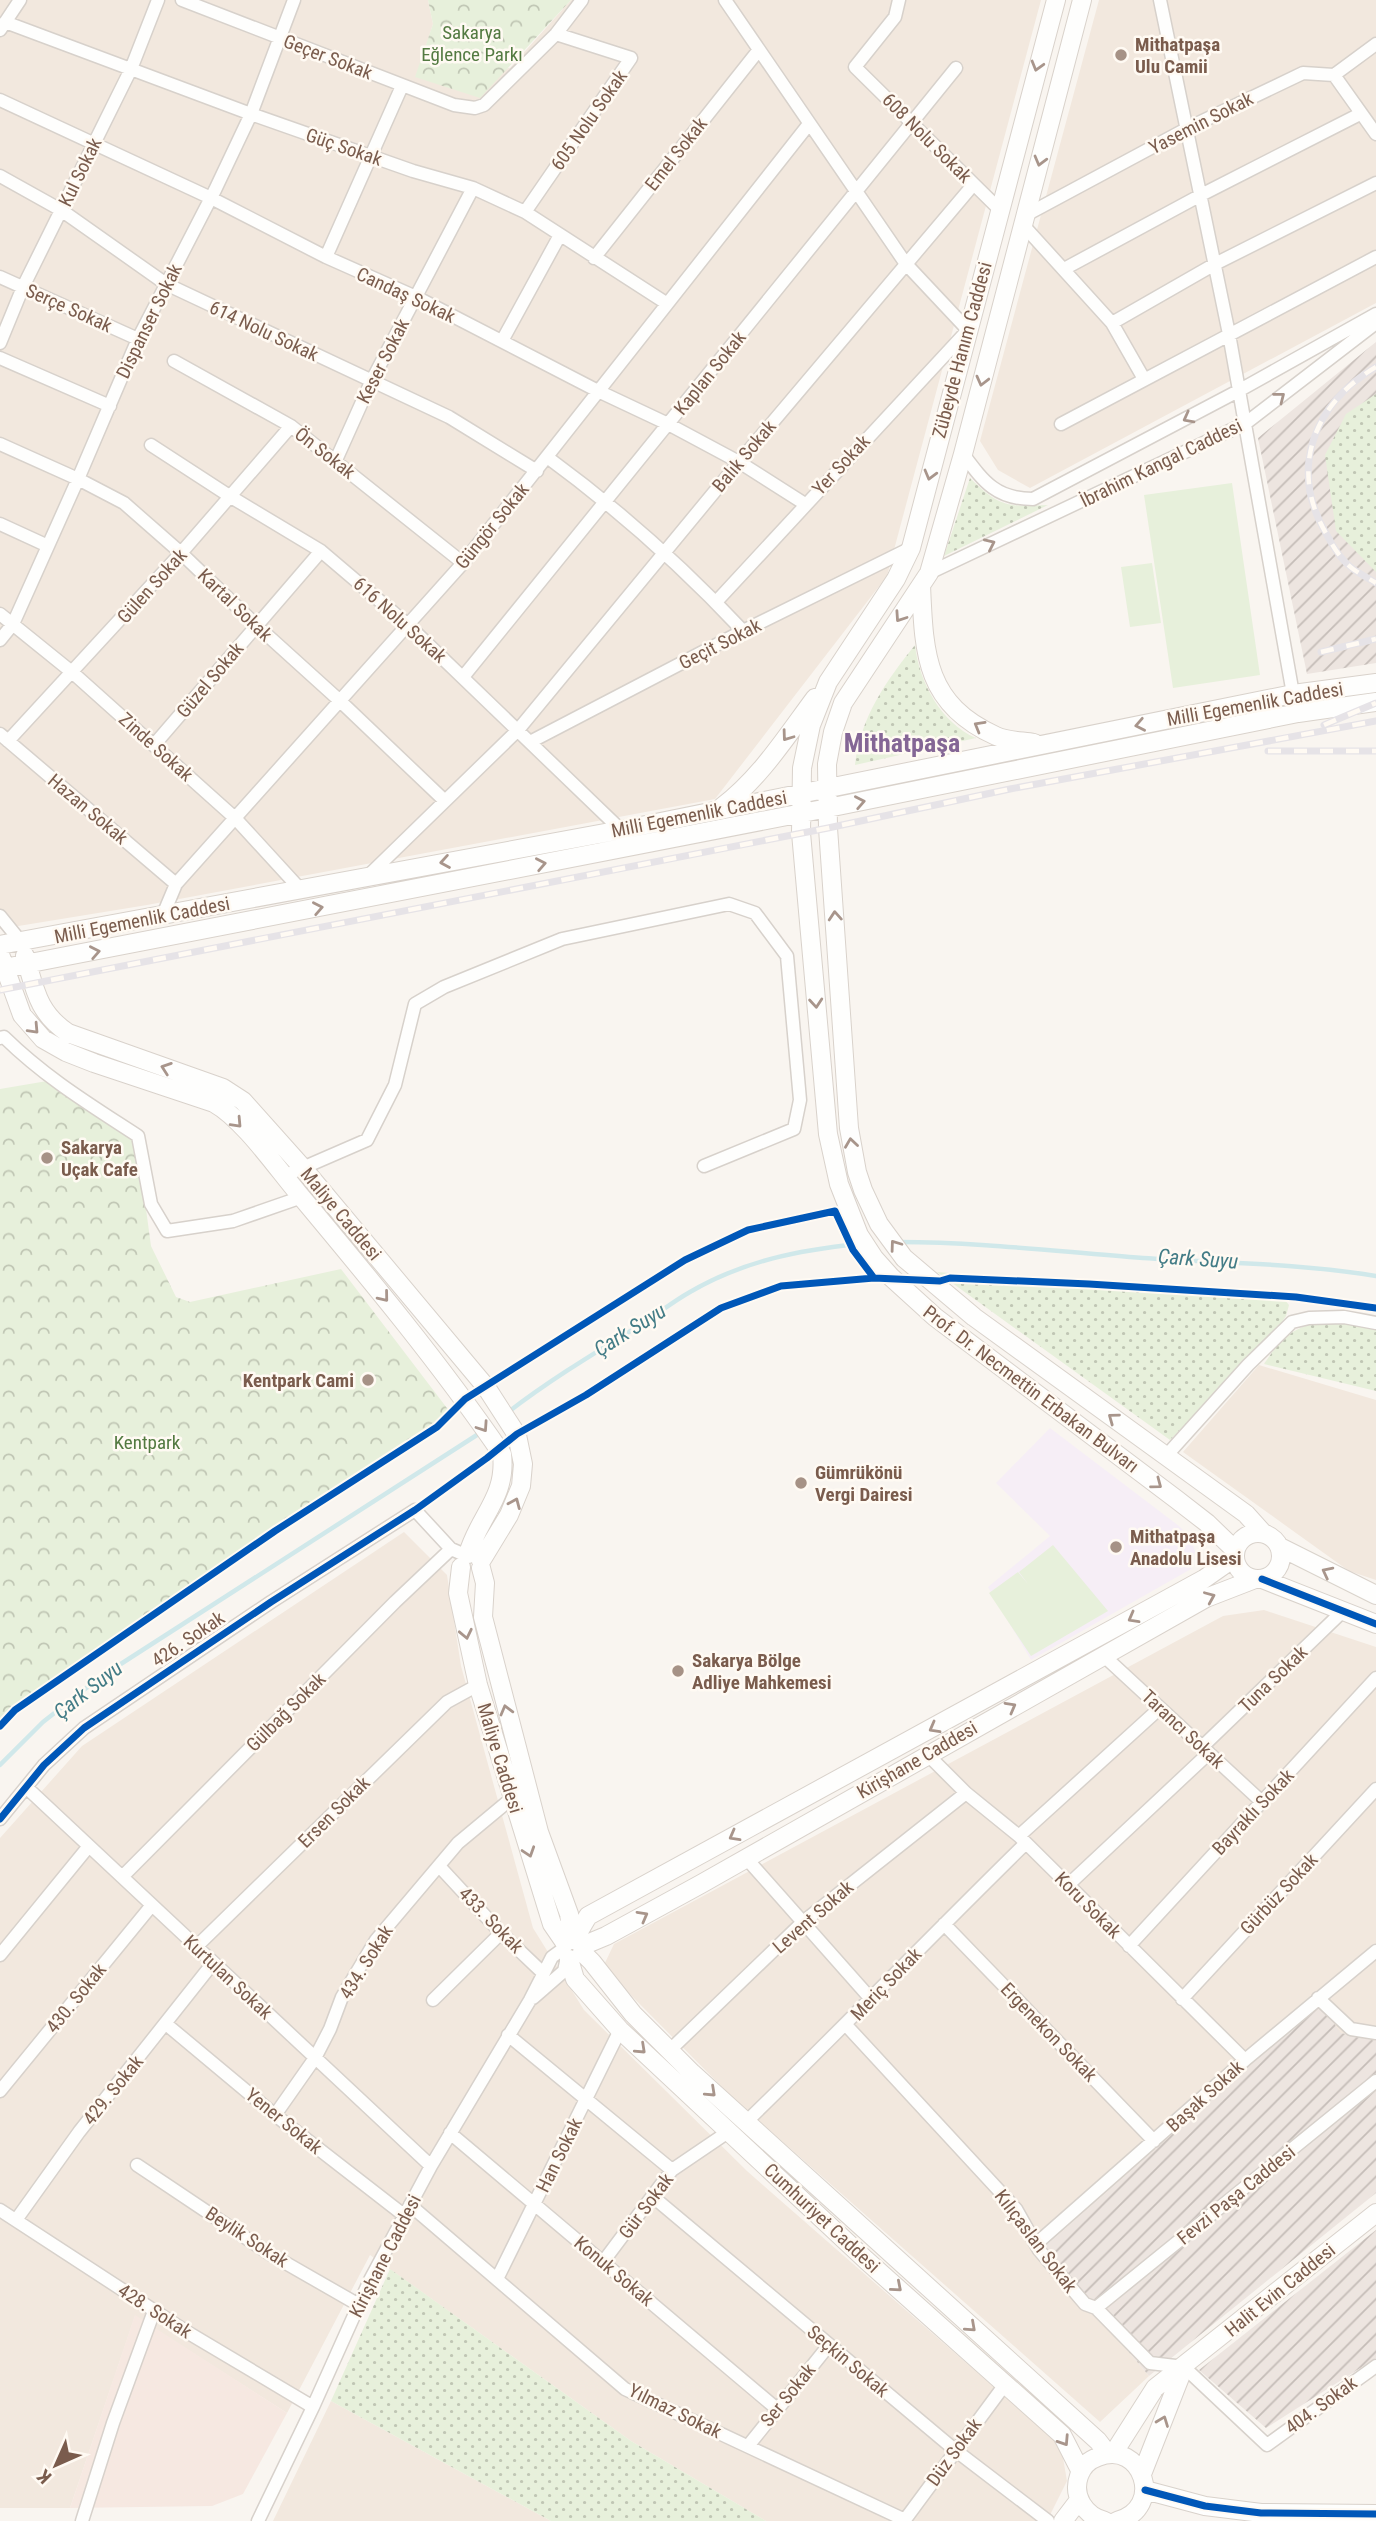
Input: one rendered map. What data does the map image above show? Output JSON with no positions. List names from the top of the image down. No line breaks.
{"streets":{"main road":["Zübeyde Hanım Caddesi","Milli Egemenlik Caddesi","Maliye Caddesi","Prof. Dr. Necmettin Erbakan Bulvarı","Kirişhane Caddesi","Cumhuriyet Caddesi","Halit Evin Caddesi"],"street":["Geçer Sokak","605 Nolu Sokak","Yasemin Sokak","608 Nolu Sokak","Güç Sokak","Emel Sokak","Kul Sokak","Candaş Sokak","Serçe Sokak","Dispanser Sokak","614 Nolu Sokak","Keser Sokak","Kaplan Sokak","Ön Sokak","Balık Sokak","İbrahim Kangal Caddesi","Yer Sokak","Güngör Sokak","Gülen Sokak","Kartal Sokak","616 Nolu Sokak","Geçit Sokak","Güzel Sokak","Zinde Sokak","Hazan Sokak","426. Sokak","Tuna Sokak","Gülbağ Sokak","Tarancı Sokak","Ersen Sokak","Bayraklı Sokak","Gürbüz Sokak","Koru Sokak","Levent Sokak","433. Sokak","434. Sokak","Kurtulan Sokak","Meriç Sokak","430. Sokak","Ergenekon Sokak","429. Sokak","Başak Sokak","Yener Sokak","Han Sokak","Fevzi Paşa Caddesi","Gür Sokak","Beylik Sokak","Kılıçaslan Sokak","Konuk Sokak","428. Sokak","Seçkin Sokak","Ser Sokak","404. Sokak","Yılmaz Sokak","Düz Sokak"]},"crossings":[["Geçer Sokak","605 Nolu Sokak"],["Geçer Sokak","Dispanser Sokak"],["605 Nolu Sokak","Güç Sokak"],["Yasemin Sokak","Zübeyde Hanım Caddesi"],["608 Nolu Sokak","Zübeyde Hanım Caddesi"],["608 Nolu Sokak","Kaplan Sokak"],["608 Nolu Sokak","Balık Sokak"],["Güç Sokak","Emel Sokak"],["Güç Sokak","Kul Sokak"],["Güç Sokak","Dispanser Sokak"],["Güç Sokak","Keser Sokak"],["Güç Sokak","Güngör Sokak"],["Kul Sokak","Candaş Sokak"],["Kul Sokak","Serçe Sokak"],["Kul Sokak","614 Nolu Sokak"],["Candaş Sokak","Dispanser Sokak"],["Candaş Sokak","Keser Sokak"],["Candaş Sokak","Kaplan Sokak"],["Candaş Sokak","Balık Sokak"],["Candaş Sokak","Yer Sokak"],["Candaş Sokak","Güngör Sokak"],["Serçe Sokak","Dispanser Sokak"],["Dispanser Sokak","614 Nolu Sokak"],["Dispanser Sokak","Kartal Sokak"],["Dispanser Sokak","Zinde Sokak"],["614 Nolu Sokak","Keser Sokak"],["614 Nolu Sokak","Güngör Sokak"],["Zübeyde Hanım Caddesi","İbrahim Kangal Caddesi"],["Zübeyde Hanım Caddesi","Yer Sokak"],["Zübeyde Hanım Caddesi","Geçit Sokak"],["Zübeyde Hanım Caddesi","Milli Egemenlik Caddesi"],["Zübeyde Hanım Caddesi","Prof. Dr. Necmettin Erbakan Bulvarı"],["Keser Sokak","Ön Sokak"],["Kaplan Sokak","616 Nolu Sokak"],["Ön Sokak","Güngör Sokak"],["Ön Sokak","Gülen Sokak"],["Balık Sokak","616 Nolu Sokak"],["Güngör Sokak","Kartal Sokak"],["Güngör Sokak","616 Nolu Sokak"],["Güngör Sokak","Milli Egemenlik Caddesi"],["Güngör Sokak","Zinde Sokak"],["Güngör Sokak","Hazan Sokak"],["Gülen Sokak","Kartal Sokak"],["Gülen Sokak","616 Nolu Sokak"],["Gülen Sokak","Zinde Sokak"],["Gülen Sokak","Hazan Sokak"],["Kartal Sokak","Güzel Sokak"],["616 Nolu Sokak","Geçit Sokak"],["616 Nolu Sokak","Güzel Sokak"],["616 Nolu Sokak","Milli Egemenlik Caddesi"],["Güzel Sokak","Zinde Sokak"],["Milli Egemenlik Caddesi","Zinde Sokak"],["Milli Egemenlik Caddesi","Maliye Caddesi"],["Milli Egemenlik Caddesi","Prof. Dr. Necmettin Erbakan Bulvarı"],["Maliye Caddesi","426. Sokak"],["Maliye Caddesi","Gülbağ Sokak"],["Maliye Caddesi","Kirişhane Caddesi"],["Maliye Caddesi","Ersen Sokak"],["Maliye Caddesi","434. Sokak"],["Maliye Caddesi","Cumhuriyet Caddesi"],["Prof. Dr. Necmettin Erbakan Bulvarı","Kirişhane Caddesi"],["426. Sokak","Gülbağ Sokak"],["426. Sokak","Kurtulan Sokak"],["Tuna Sokak","Tarancı Sokak"],["Tuna Sokak","Koru Sokak"],["Gülbağ Sokak","Kurtulan Sokak"],["Tarancı Sokak","Kirişhane Caddesi"],["Tarancı Sokak","Bayraklı Sokak"],["Tarancı Sokak","Meriç Sokak"],["Kirişhane Caddesi","Koru Sokak"],["Kirişhane Caddesi","433. Sokak"],["Kirişhane Caddesi","Kurtulan Sokak"],["Kirişhane Caddesi","Yener Sokak"],["Kirişhane Caddesi","Cumhuriyet Caddesi"],["Kirişhane Caddesi","Beylik Sokak"],["Kirişhane Caddesi","Konuk Sokak"],["Kirişhane Caddesi","428. Sokak"],["Kirişhane Caddesi","Yılmaz Sokak"],["Ersen Sokak","Kurtulan Sokak"],["Bayraklı Sokak","Koru Sokak"],["Gürbüz Sokak","Koru Sokak"],["Koru Sokak","Levent Sokak"],["Koru Sokak","Meriç Sokak"],["Koru Sokak","Başak Sokak"],["Levent Sokak","Cumhuriyet Caddesi"],["433. Sokak","434. Sokak"],["434. Sokak","Kurtulan Sokak"],["434. Sokak","Yener Sokak"],["Kurtulan Sokak","430. Sokak"],["Kurtulan Sokak","429. Sokak"],["Meriç Sokak","Ergenekon Sokak"],["Meriç Sokak","Cumhuriyet Caddesi"],["Meriç Sokak","Kılıçaslan Sokak"],["Ergenekon Sokak","Başak Sokak"],["429. Sokak","Yener Sokak"],["429. Sokak","428. Sokak"],["Başak Sokak","Kılıçaslan Sokak"],["Yener Sokak","Yılmaz Sokak"],["Han Sokak","Cumhuriyet Caddesi"],["Han Sokak","Konuk Sokak"],["Han Sokak","Yılmaz Sokak"],["Fevzi Paşa Caddesi","Kılıçaslan Sokak"],["Gür Sokak","Cumhuriyet Caddesi"],["Gür Sokak","Konuk Sokak"],["Gür Sokak","Seçkin Sokak"],["Cumhuriyet Caddesi","Halit Evin Caddesi"],["Cumhuriyet Caddesi","Düz Sokak"],["Kılıçaslan Sokak","Halit Evin Caddesi"],["Kılıçaslan Sokak","404. Sokak"],["Konuk Sokak","Ser Sokak"],["Halit Evin Caddesi","404. Sokak"],["Seçkin Sokak","Ser Sokak"],["Seçkin Sokak","Düz Sokak"],["Ser Sokak","Yılmaz Sokak"],["Yılmaz Sokak","Düz Sokak"]],"one_way":["Cumhuriyet Caddesi"],"districts":["Mithatpaşa"],"water":["Çark Suyu"],"parks":["Sakarya Eğlence Parkı","Kentpark"],"places":["Mithatpaşa Ulu Camii","Sakarya Uçak Cafe","Kentpark Cami","Gümrükönü Vergi Dairesi","Mithatpaşa Anadolu Lisesi","Sakarya Bölge Adliye Mahkemesi"],"north":"bottom left"}
